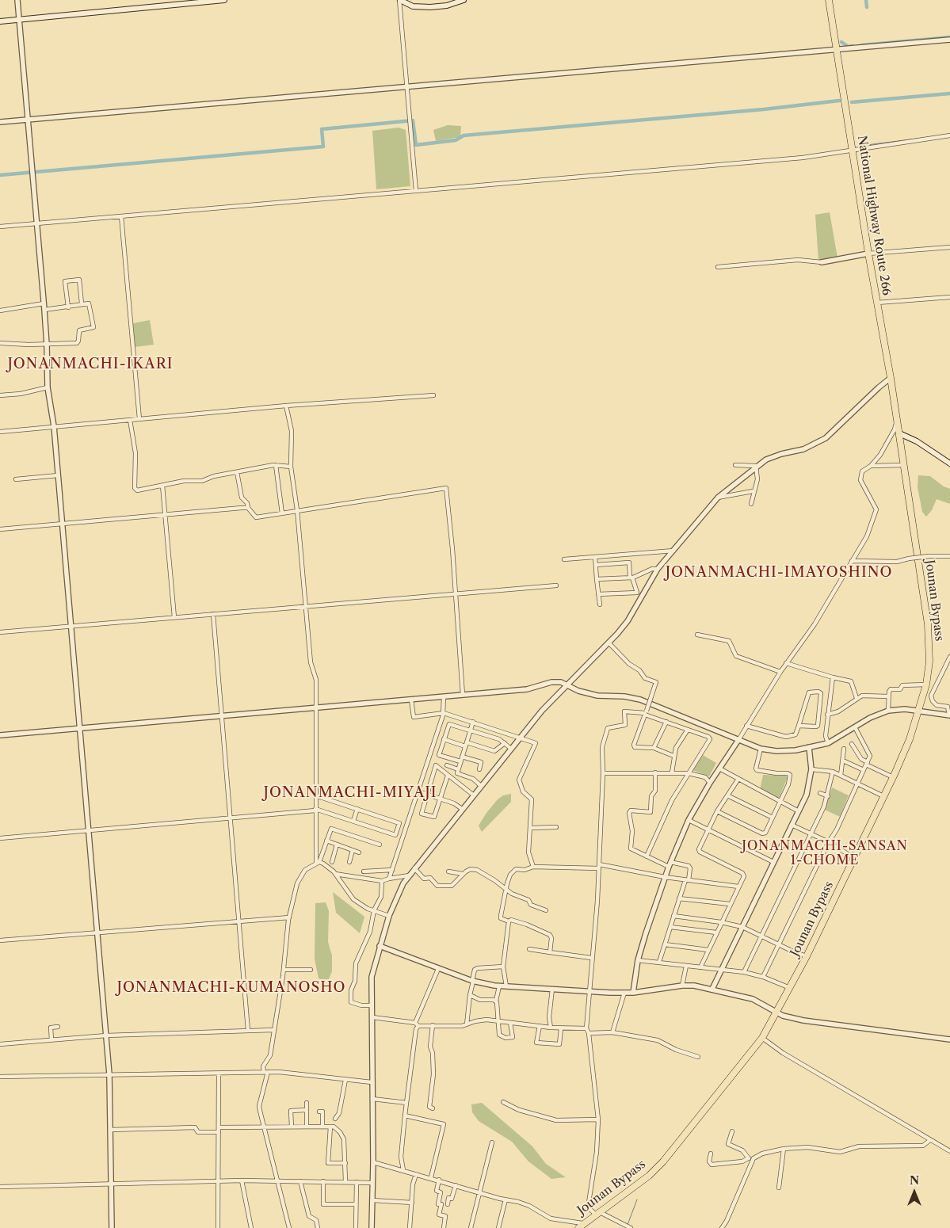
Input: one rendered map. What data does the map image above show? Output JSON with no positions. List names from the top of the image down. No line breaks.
{"streets":{"highway":["National Highway Route 266","Jounan Bypass"]},"crossings":[["National Highway Route 266","Jounan Bypass"]],"districts":["JONANMACHI-IKARI","JONANMACHI-IMAYOSHINO","JONANMACHI-MIYAJI","JONANMACHI-SANSAN 1-CHOME","JONANMACHI-KUMANOSHO"],"north":"top"}
